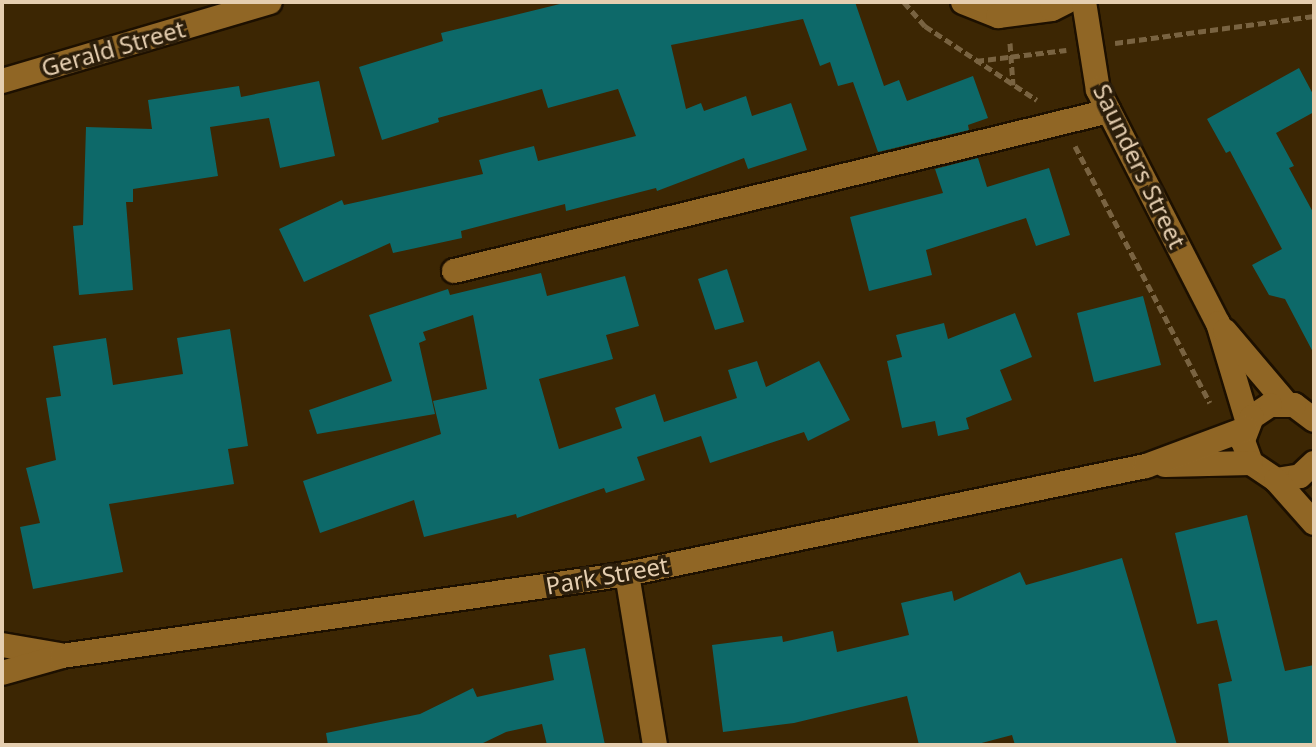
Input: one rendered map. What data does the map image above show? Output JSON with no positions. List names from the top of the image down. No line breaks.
{"streets":{"street":["Gerald Street","Saunders Street","Park Street"]},"crossings":[["Saunders Street","Park Street"]]}
